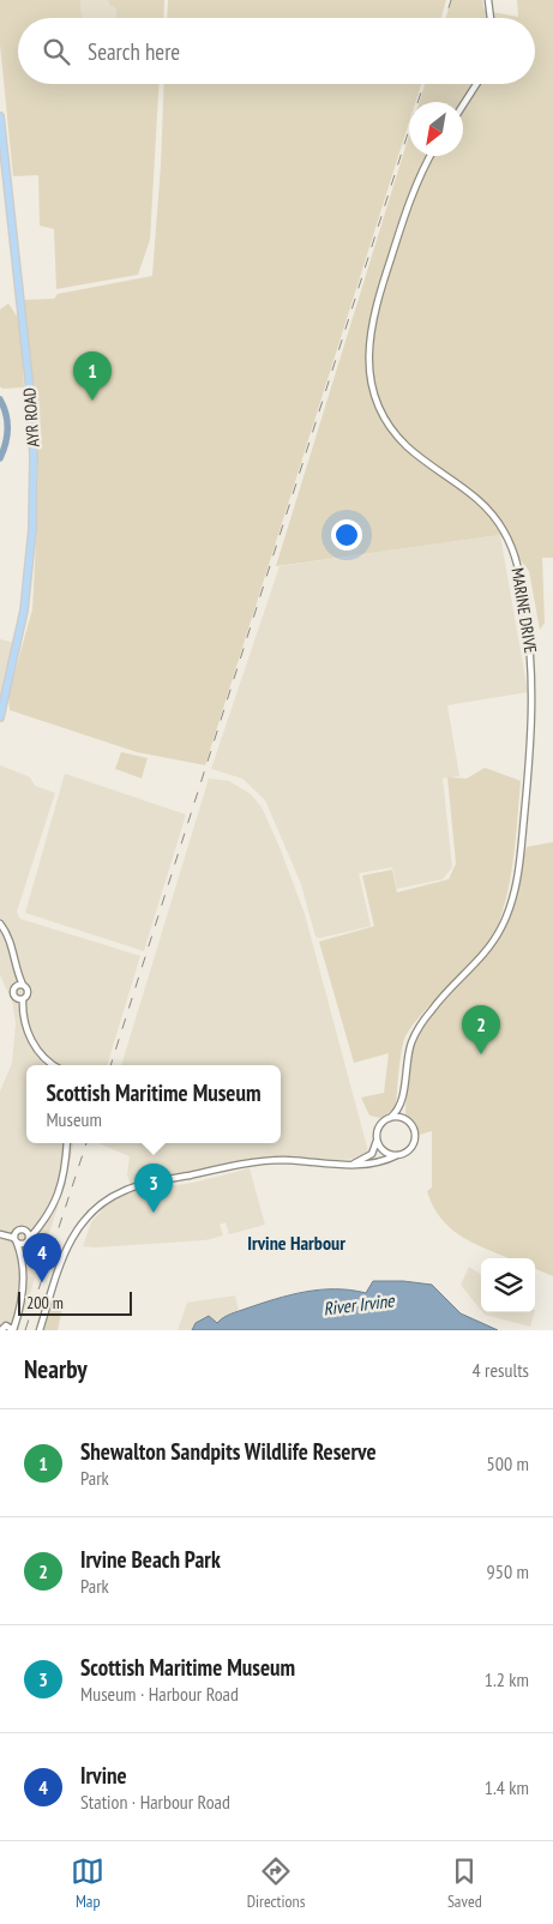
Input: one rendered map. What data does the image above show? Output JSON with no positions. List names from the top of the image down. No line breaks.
{"streets":{"main road":["AYR ROAD"],"street":["MARINE DRIVE"]},"districts":["Irvine Harbour"],"water":["River Irvine"],"scale_bar":"200 m","north":"bottom left","page":{"search":"Search here","pins":["1","2","3","4"],"popup":["Scottish Maritime Museum","Museum"],"scale":"200 m","heading":["Nearby","4 results"],"list":[{"mark":"1","name":"Shewalton Sandpits Wildlife Reserve","note":"Park","value":"500 m"},{"mark":"2","name":"Irvine Beach Park","note":"Park","value":"950 m"},{"mark":"3","name":"Scottish Maritime Museum","note":"Museum · Harbour Road","value":"1.2 km"},{"mark":"4","name":"Irvine","note":"Station · Harbour Road","value":"1.4 km"}],"nav":["Map","Directions","Saved"]}}
